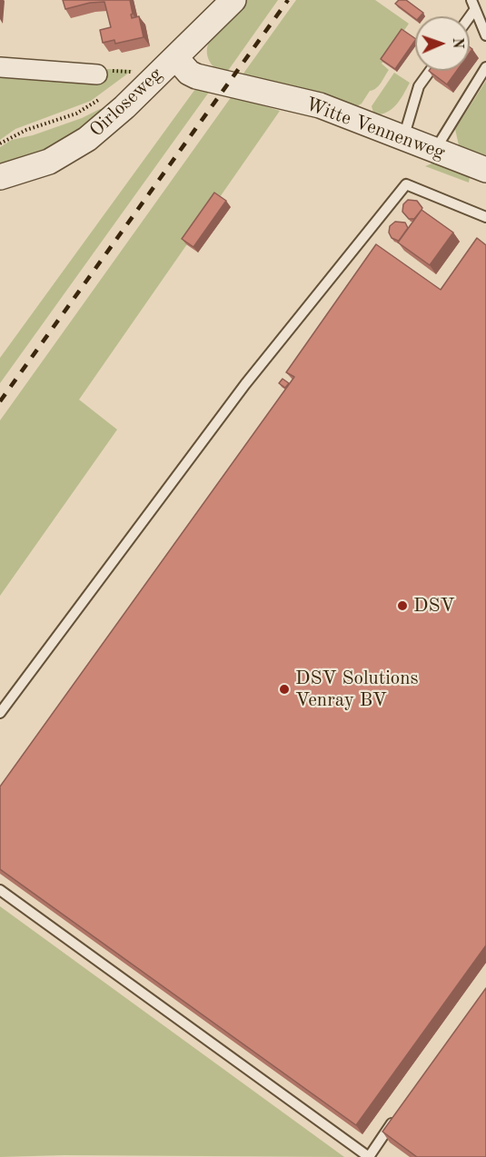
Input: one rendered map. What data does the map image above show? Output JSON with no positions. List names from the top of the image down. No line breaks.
{"streets":{"street":["Oirloseweg","Witte Vennenweg"]},"crossings":[["Oirloseweg","Witte Vennenweg"]],"places":["DSV","DSV Solutions Venray BV"],"north":"right"}
